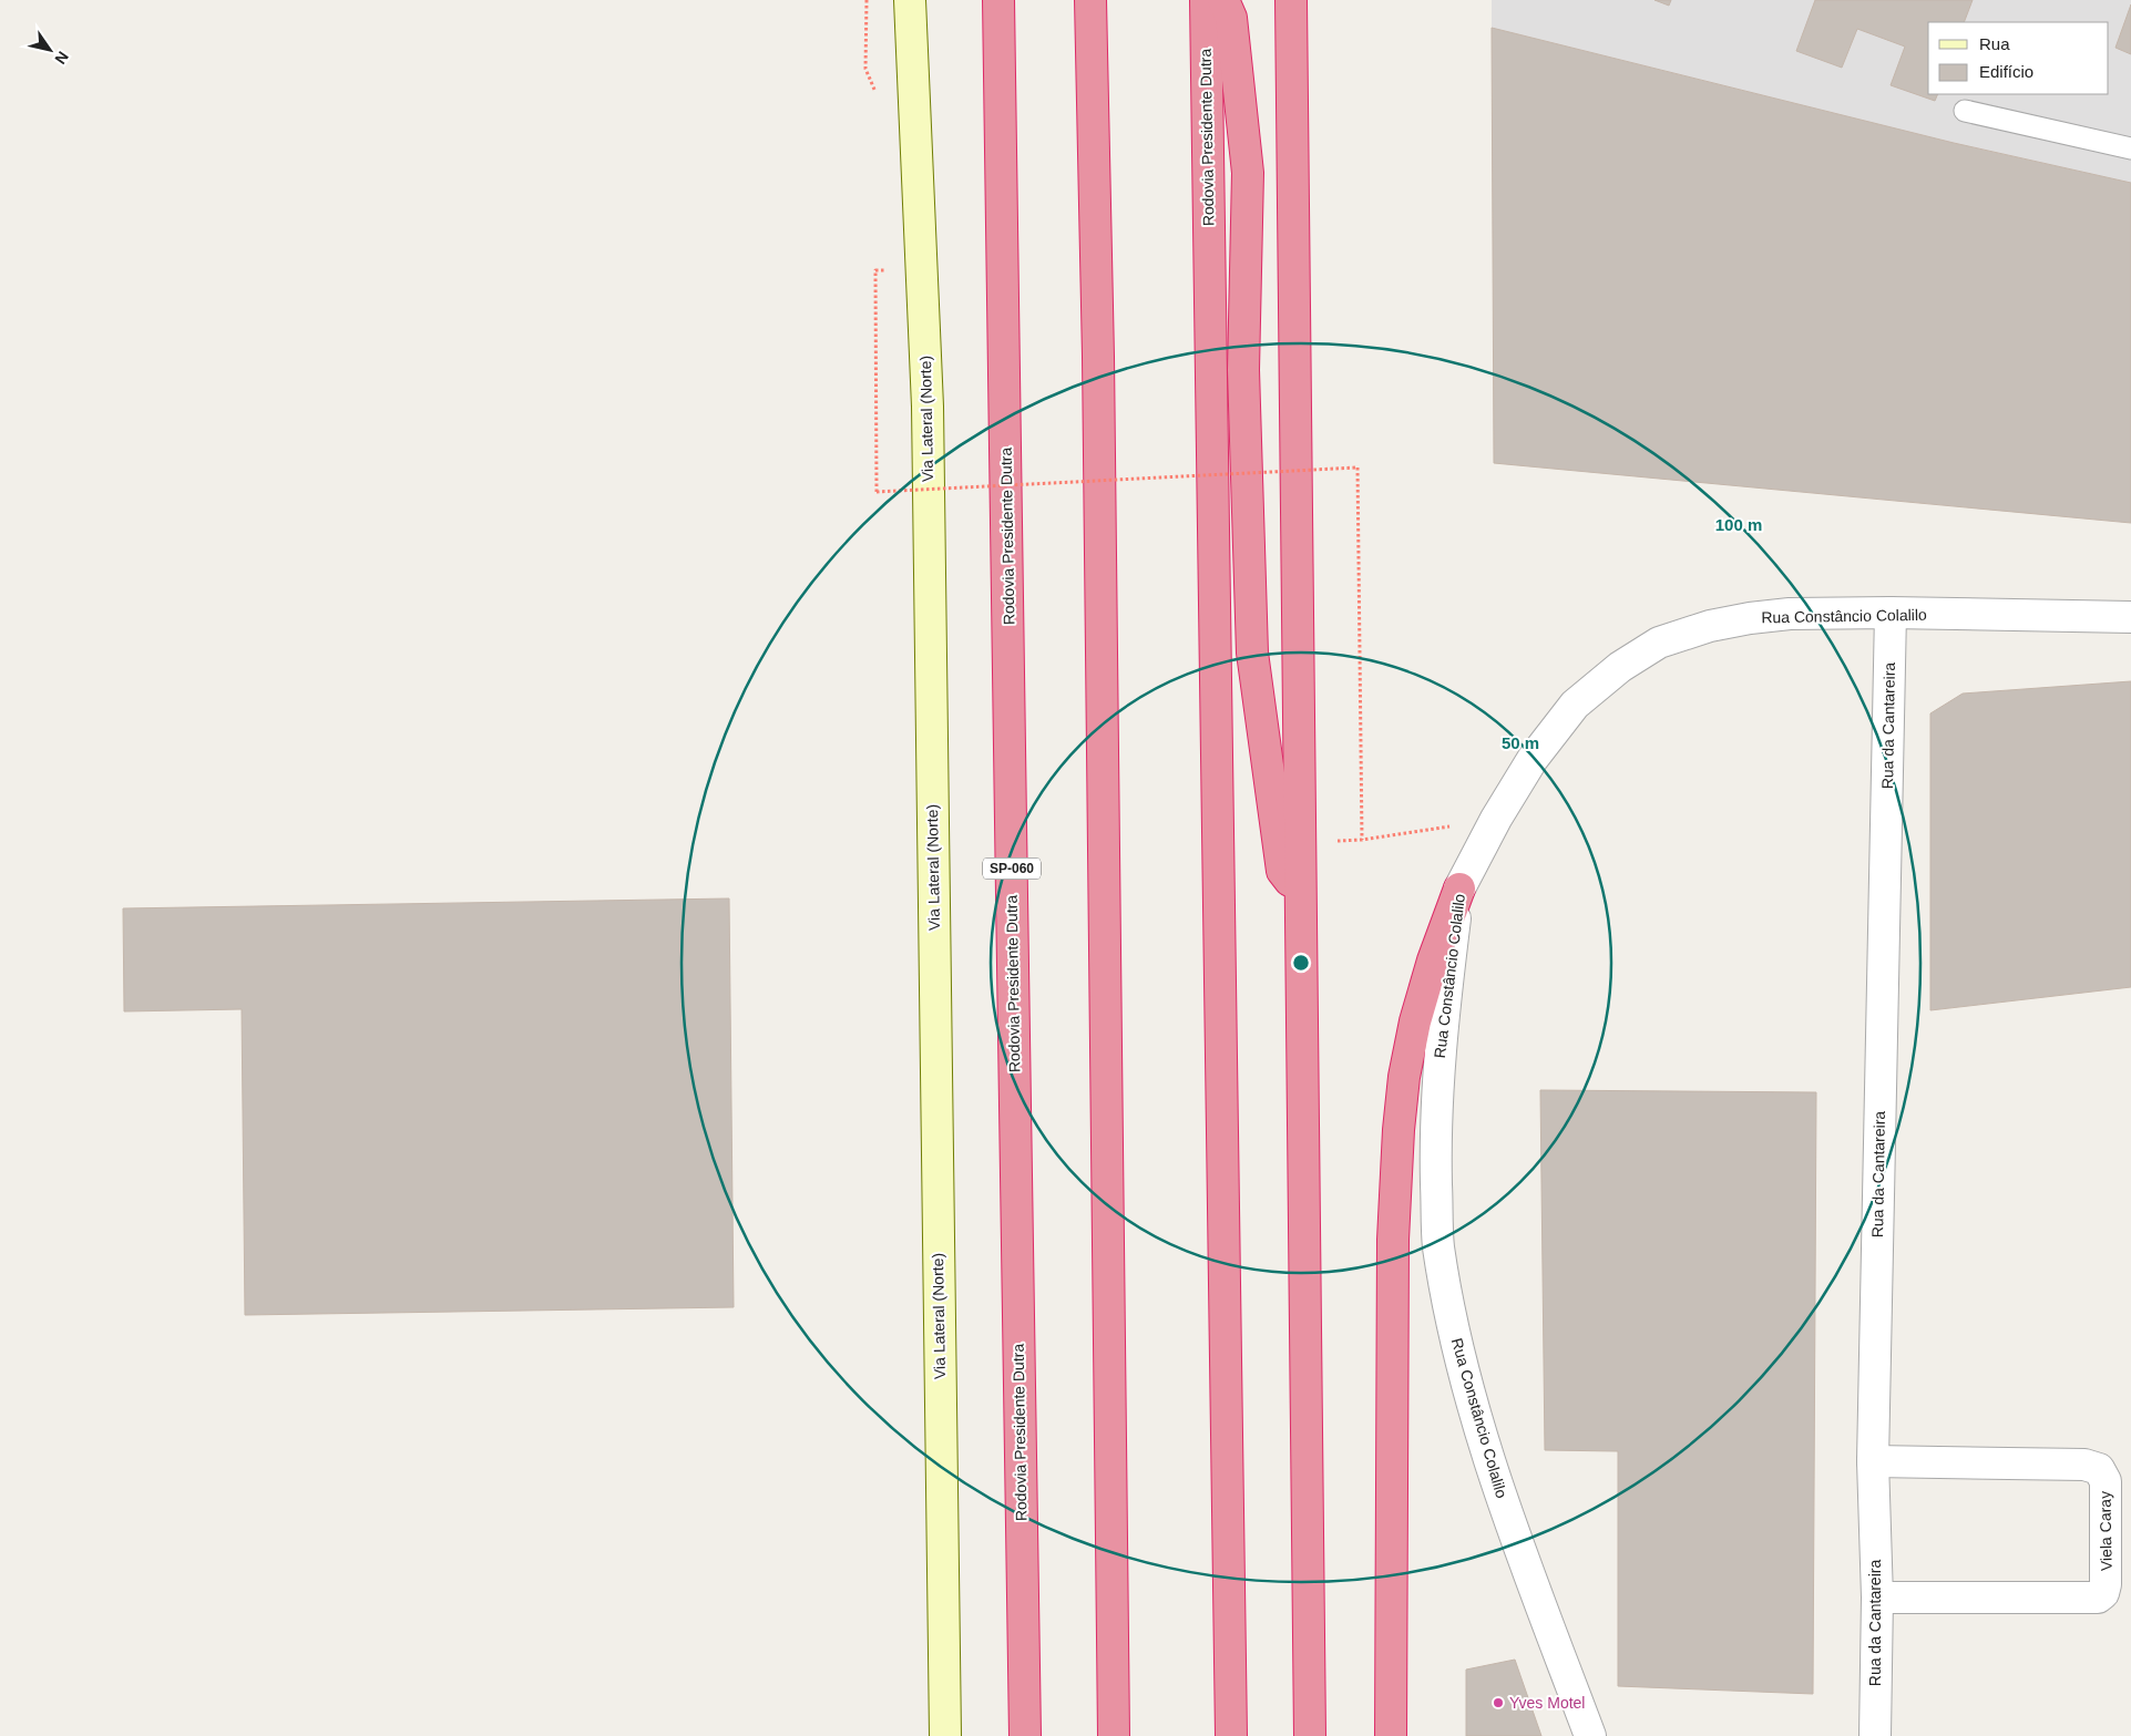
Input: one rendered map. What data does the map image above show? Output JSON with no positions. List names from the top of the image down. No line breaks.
{"streets":{"highway":["Rodovia Presidente Dutra","SP-060"],"main road":["Via Lateral (Norte)"],"street":["Rua Constâncio Colalilo","Rua da Cantareira","Viela Caray"]},"crossings":[["Rua Constâncio Colalilo","Rua da Cantareira"],["Rua da Cantareira","Viela Caray"]],"places":["Yves Motel"],"legend":["Rua","Edifício"],"north":"bottom right","rings":["100 m","50 m"]}
